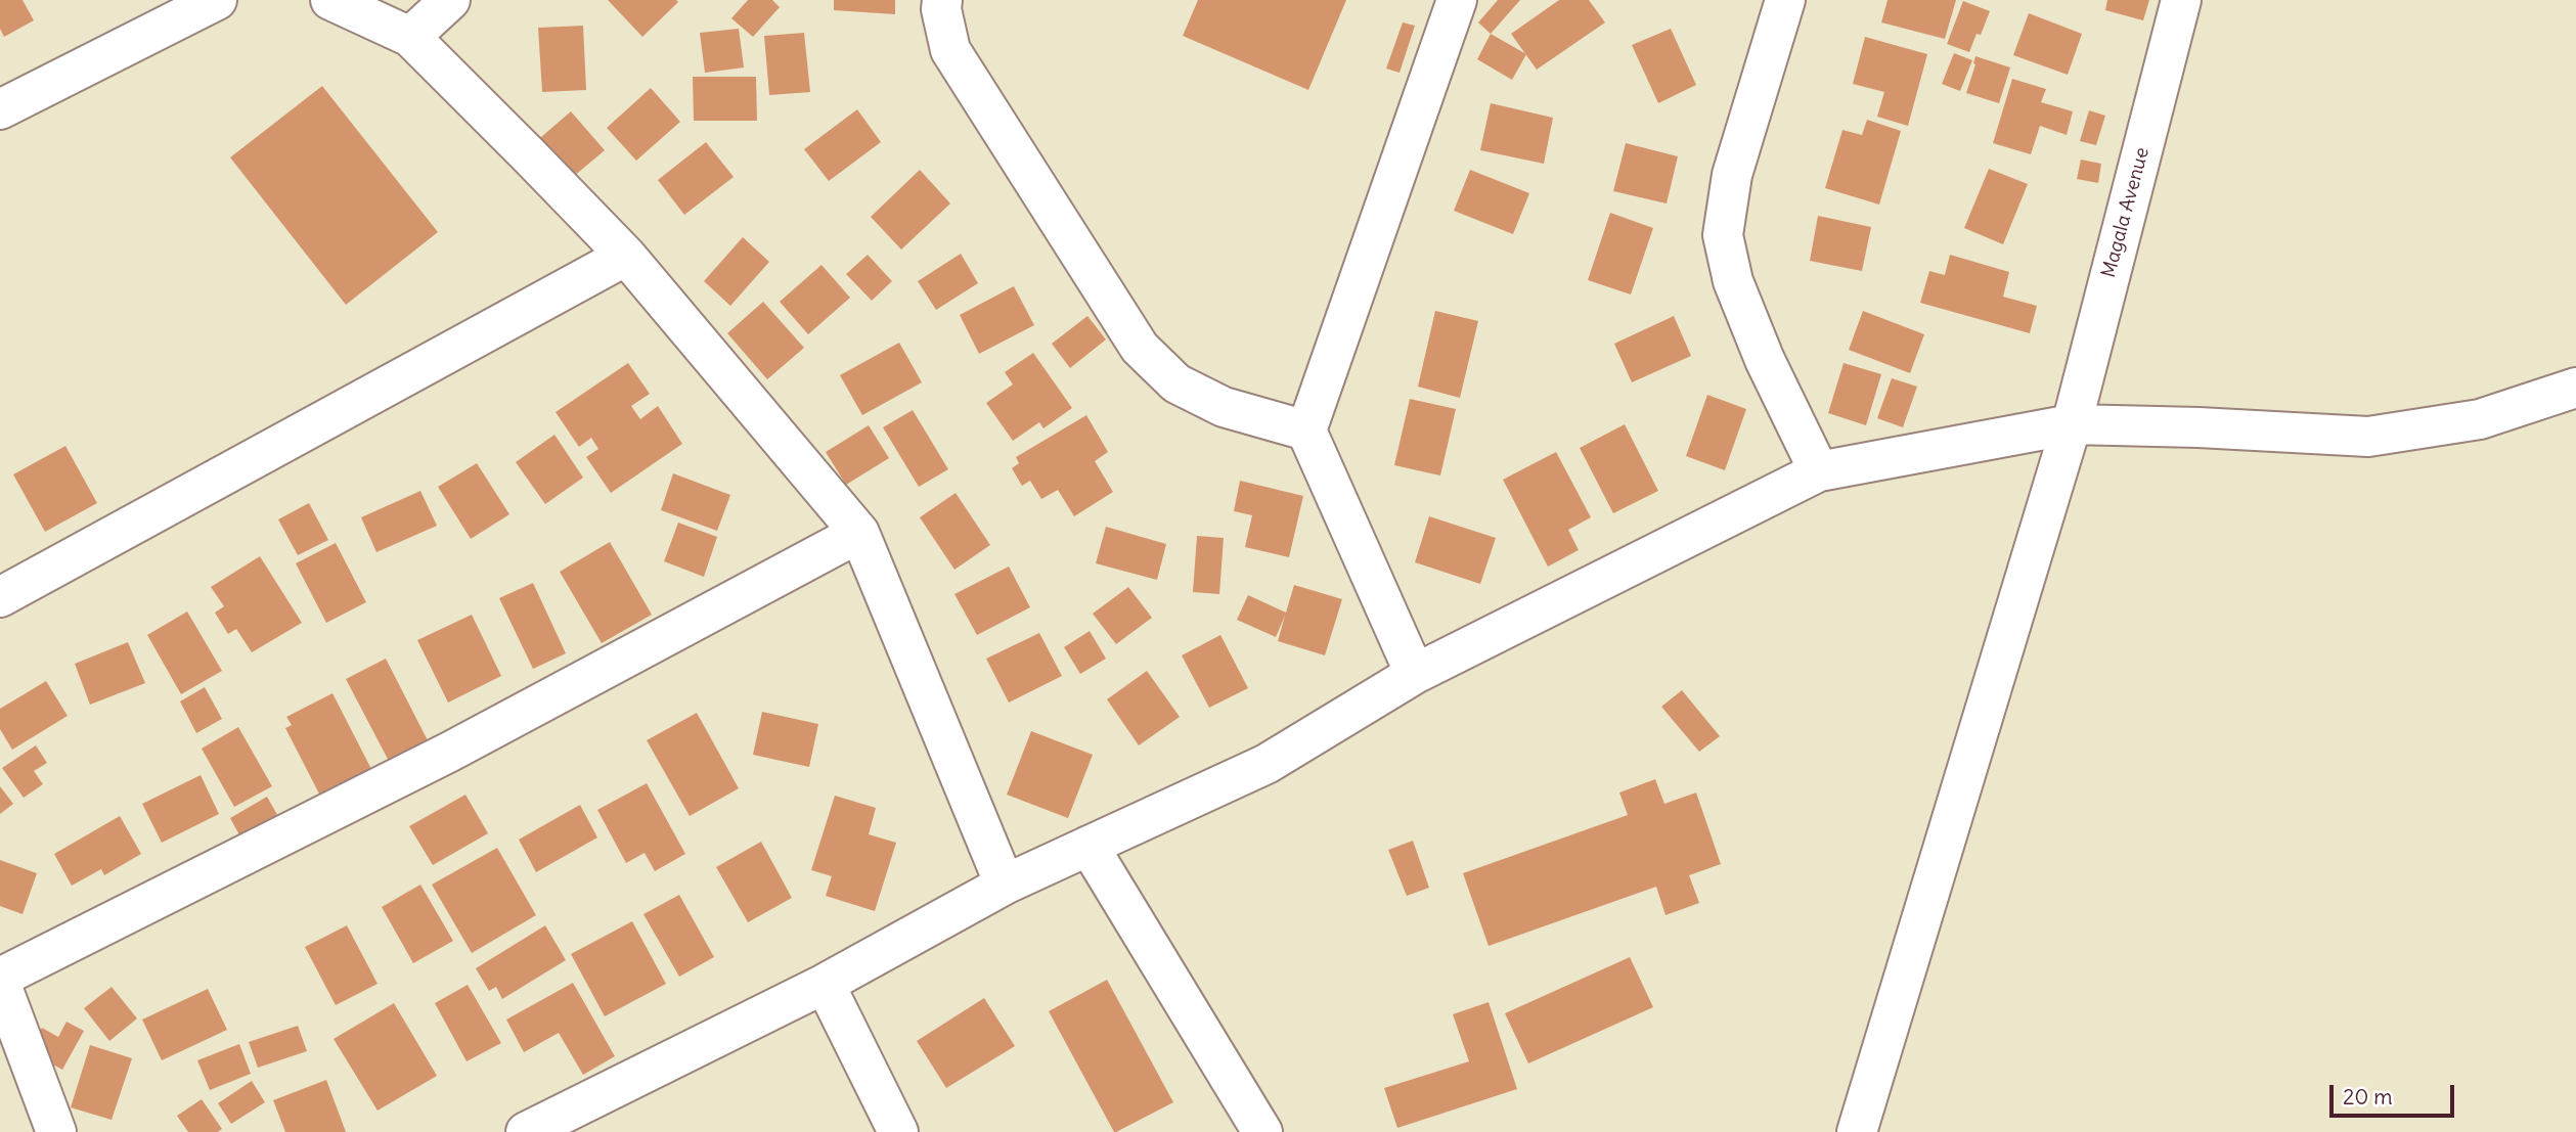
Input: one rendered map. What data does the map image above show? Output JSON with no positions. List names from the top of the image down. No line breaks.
{"streets":{"street":["Magala Avenue"]},"scale_bar":"20 m"}
